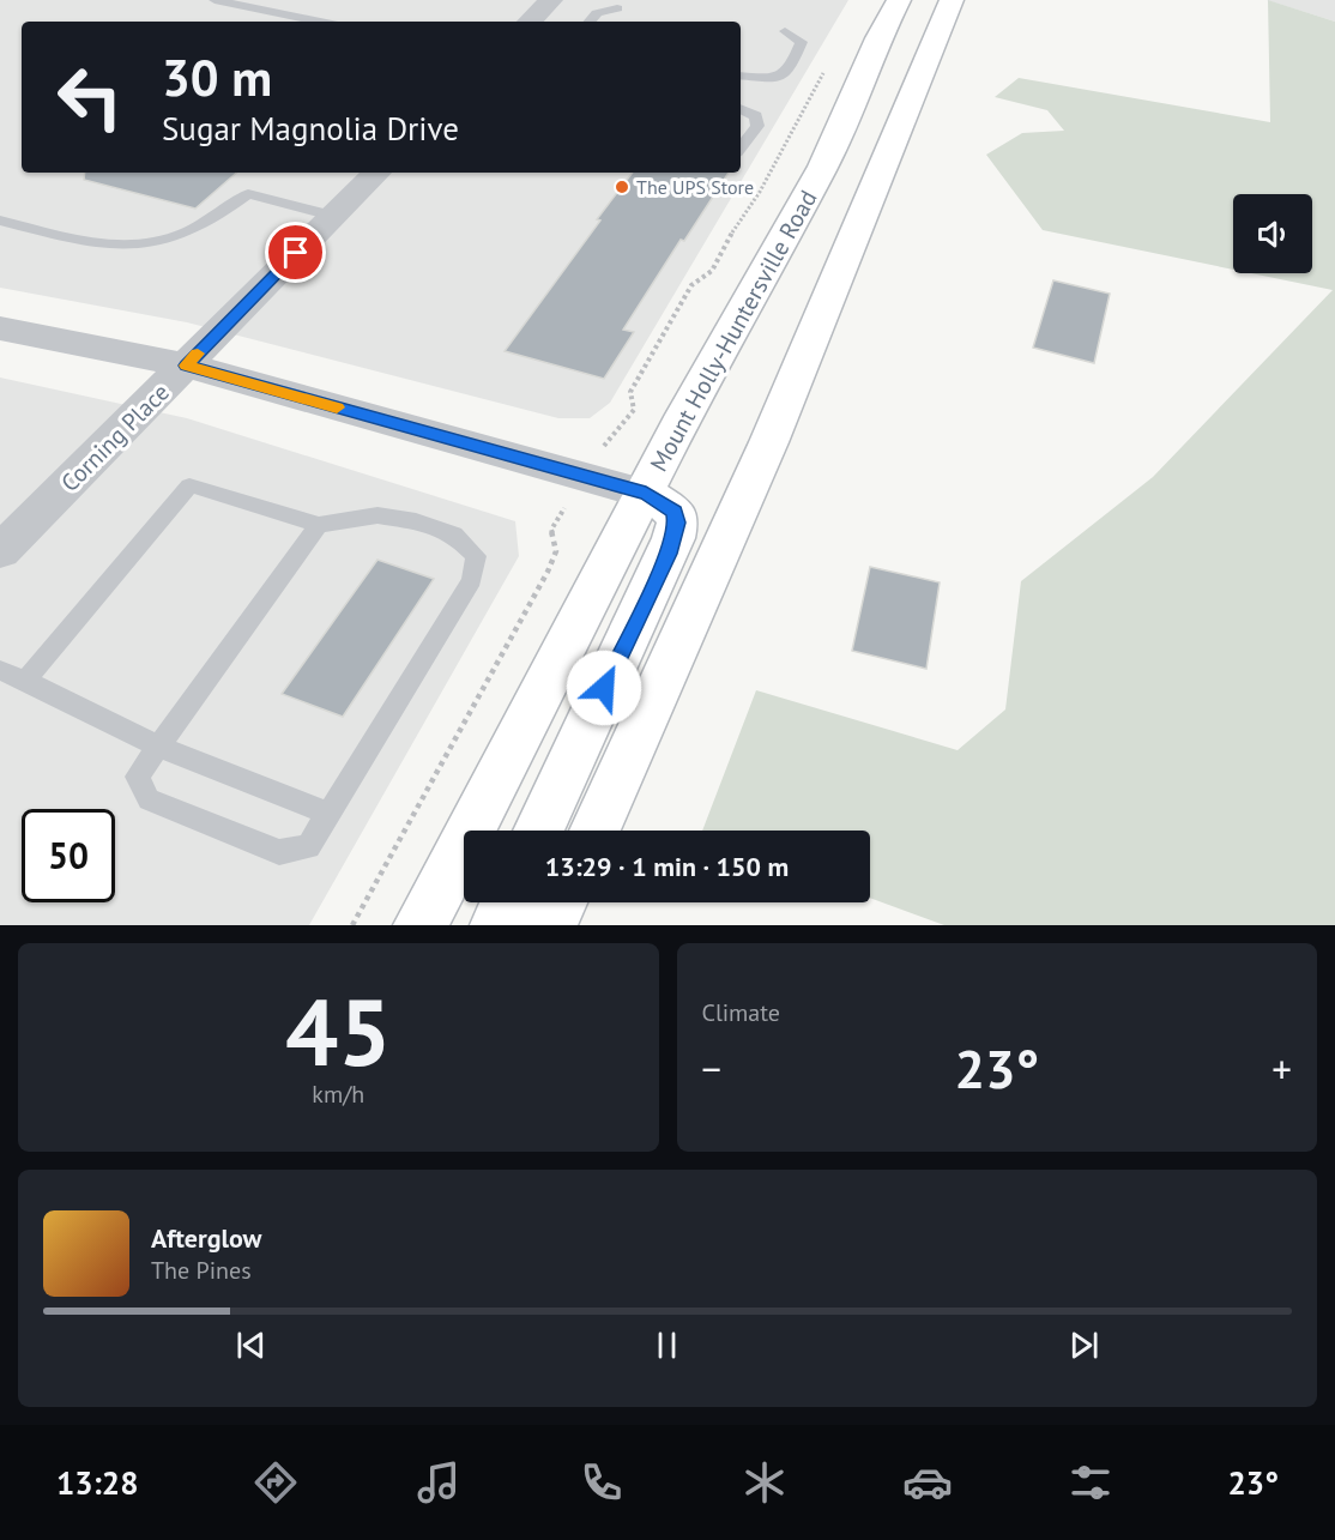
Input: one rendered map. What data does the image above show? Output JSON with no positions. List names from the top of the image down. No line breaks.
{"streets":{"main road":["Mount Holly-Huntersville Road"],"street":["Corning Place"]},"places":["The UPS Store"],"page":{"turn":["30 m","Sugar Magnolia Drive"],"limit":"50","trip":"13:29 · 1 min · 150 m","tile":[["45","km/h"],"Climate"],"heat":["−","23°","+"],"song":["Afterglow","The Pines"],"tabs":["13:28","23°"]}}
